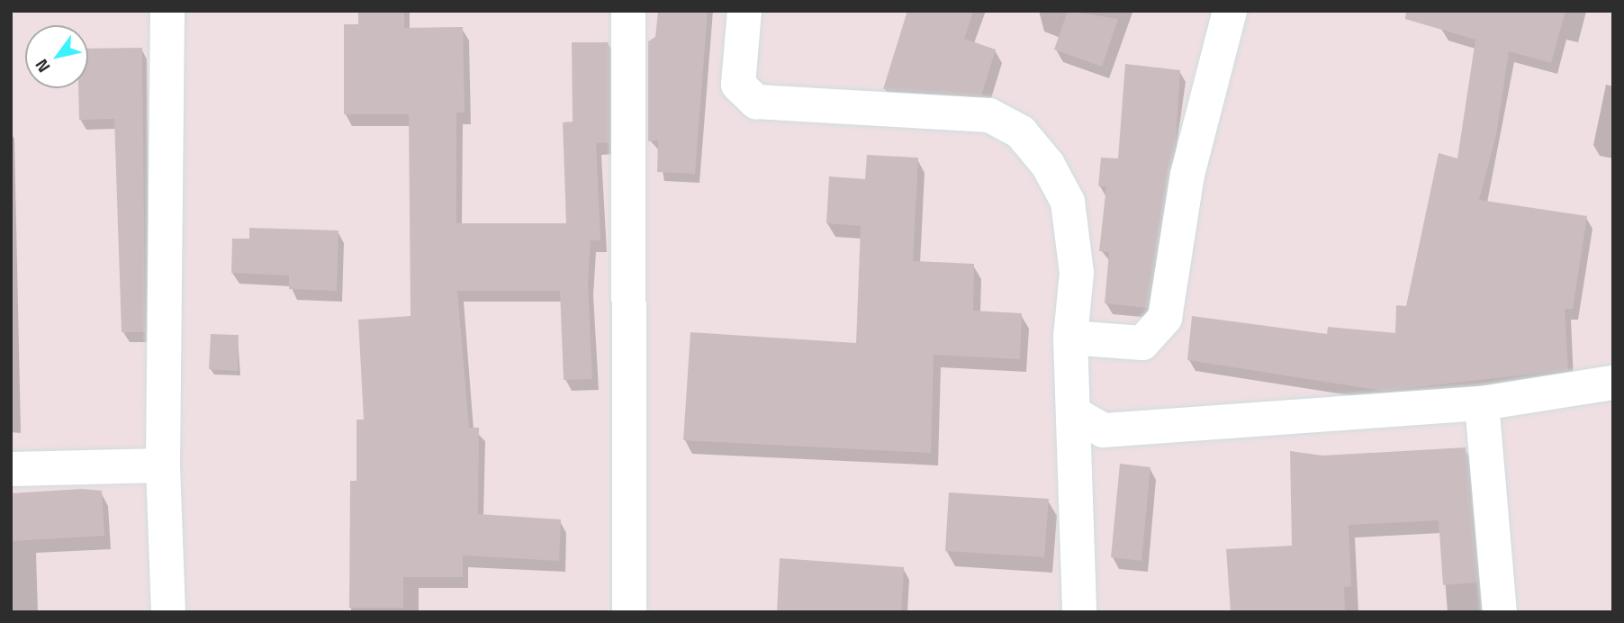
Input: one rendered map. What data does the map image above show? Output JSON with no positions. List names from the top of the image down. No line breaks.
{"north":"bottom left"}
